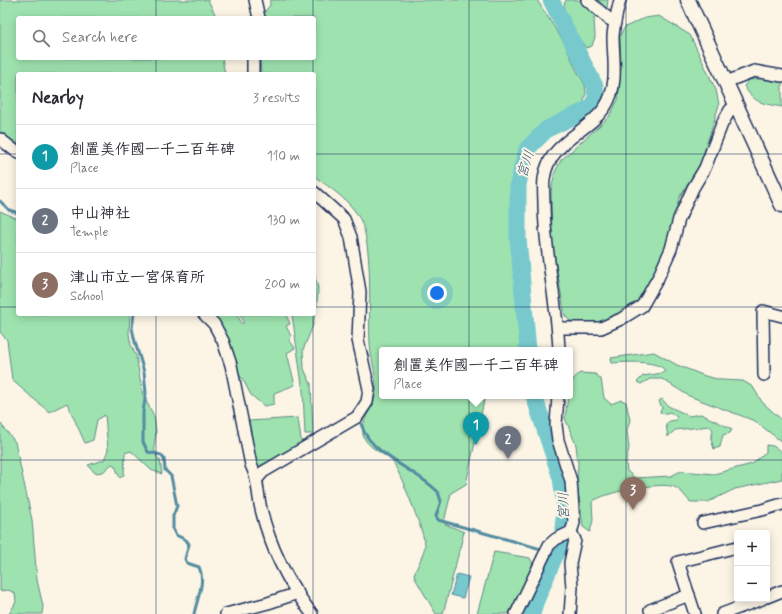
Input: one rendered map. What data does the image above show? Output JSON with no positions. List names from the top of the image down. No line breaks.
{"water":["宮川"],"page":{"search":"Search here","heading":["Nearby","3 results"],"list":[{"mark":"1","name":"創置美作國一千二百年碑","note":"Place","value":"110 m"},{"mark":"2","name":"中山神社","note":"Temple","value":"130 m"},{"mark":"3","name":"津山市立一宮保育所","note":"School","value":"200 m"}],"popup":["創置美作國一千二百年碑","Place"],"pins":["1","2","3"],"map_buttons":["+","−"]}}
